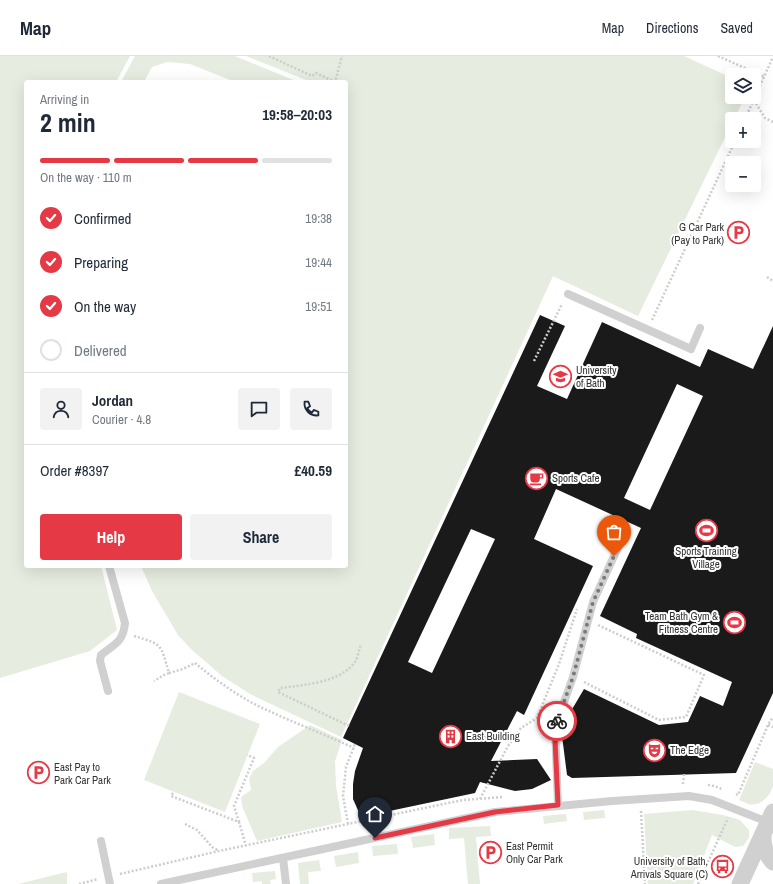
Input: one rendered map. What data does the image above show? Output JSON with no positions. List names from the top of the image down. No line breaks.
{"places":{"parking":["G Car Park (Pay to Park)","East Pay to Park Car Park","East Permit Only Car Park"],"school or university":["University of Bath"],"cafe":["Sports Cafe"],"sports":["Sports Training Village","Team Bath Gym & Fitness Centre"],"building":["East Building"],"theatre":["The Edge"],"bus stop":["University of Bath, Arrivals Square (C)"]},"page":{"header":"Map","nav":["Map","Directions","Saved"],"map_buttons":["+","−"],"heading":["2 min","Arriving in","19:58–20:03"],"panel":["Jordan","Courier · 4.8","Order #8397","£40.59"],"bar":"On the way · 110 m","list":[["Confirmed","19:38"],["Preparing","19:44"],["On the way","19:51"],"Delivered"],"buttons":["Help","Share"]}}
